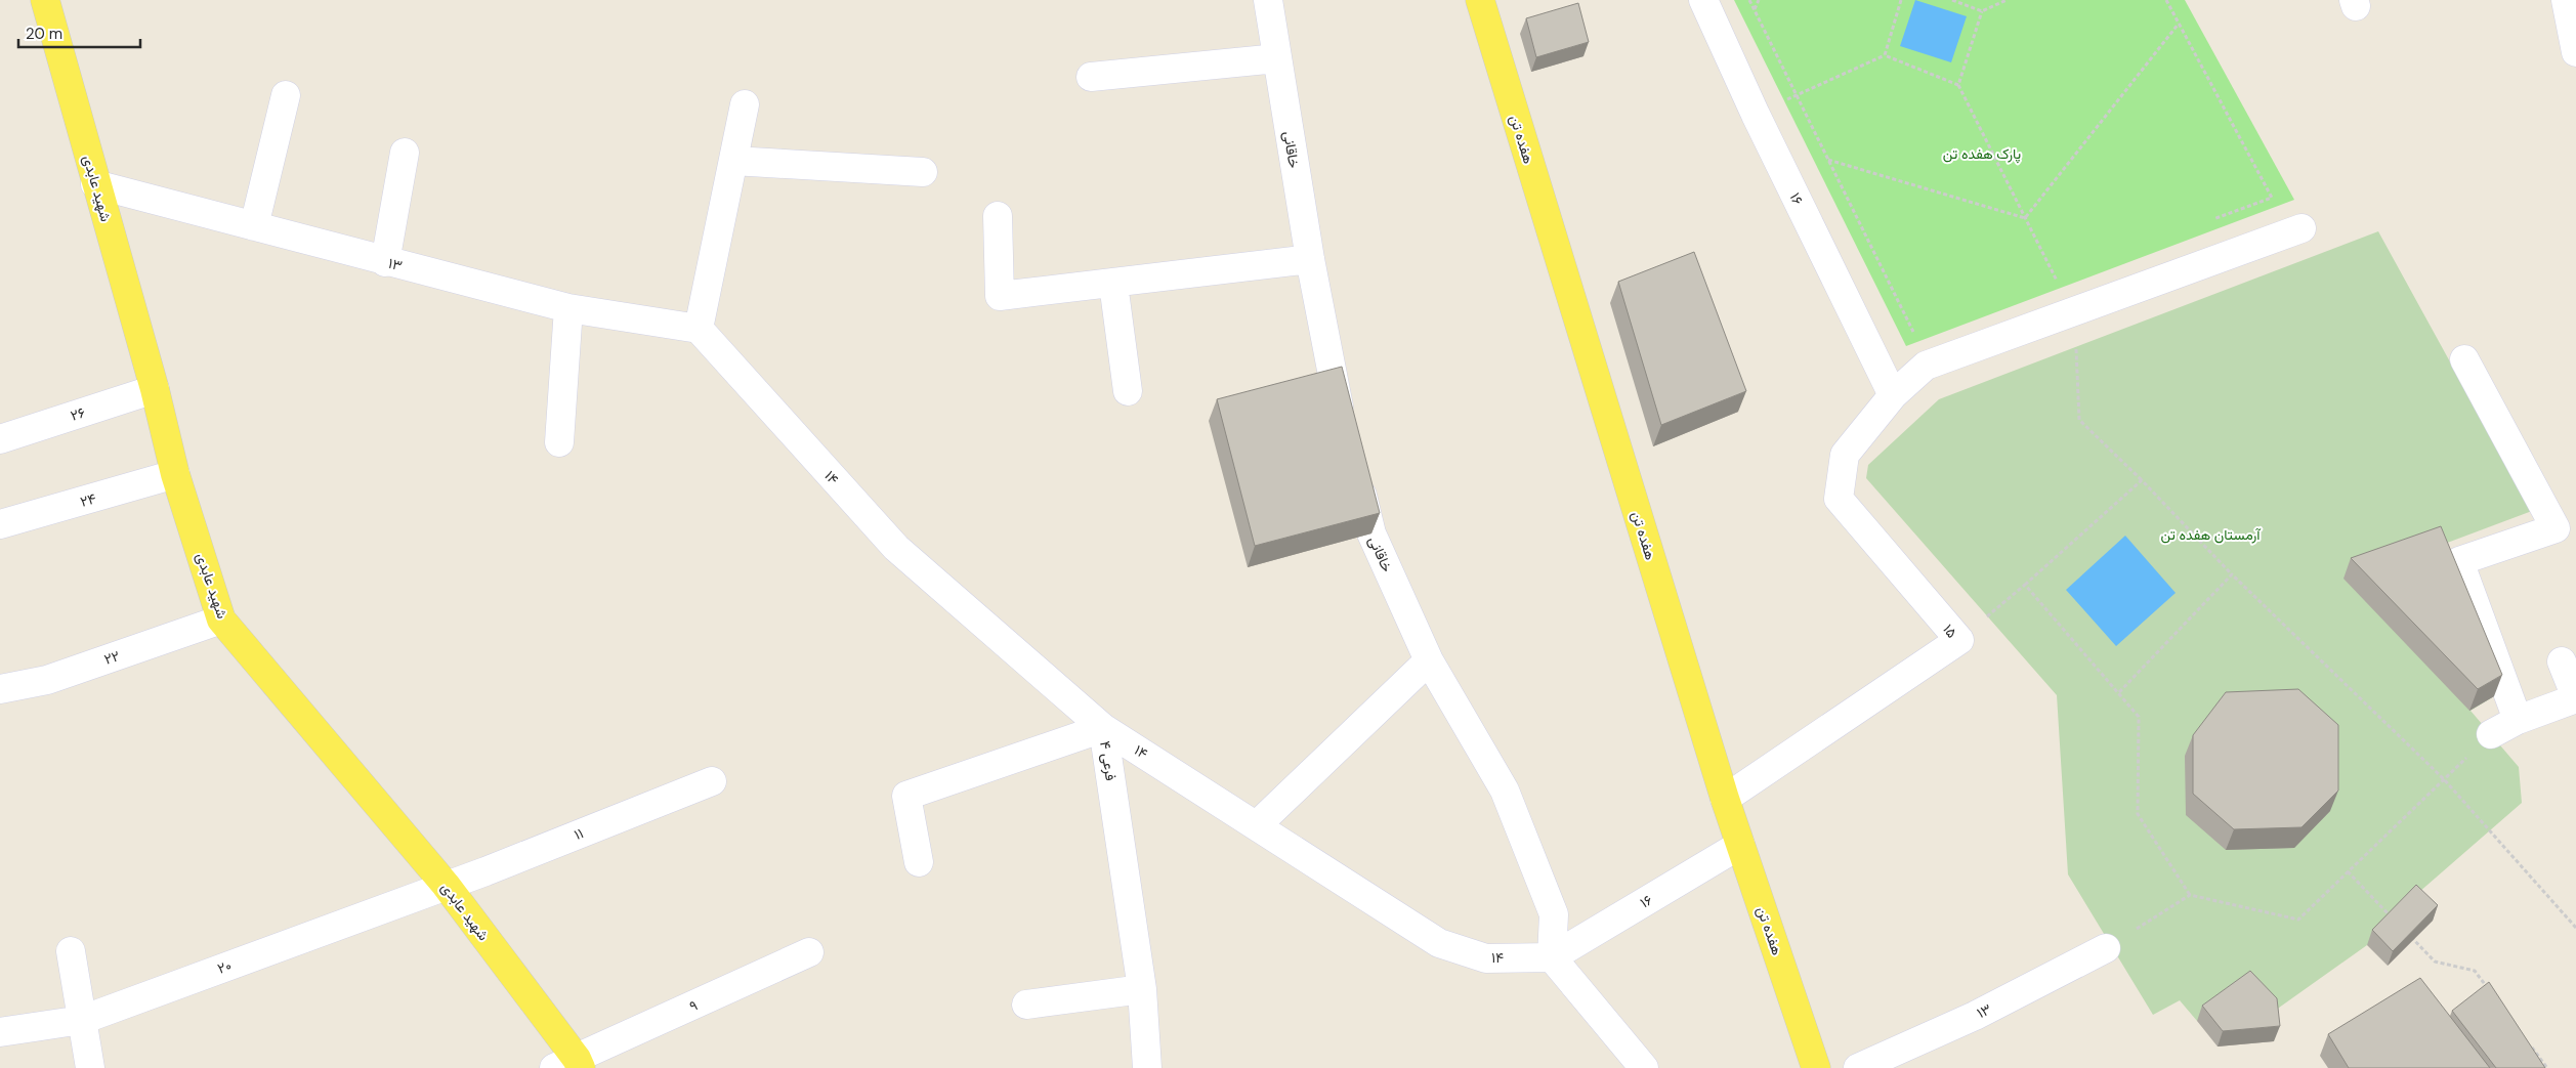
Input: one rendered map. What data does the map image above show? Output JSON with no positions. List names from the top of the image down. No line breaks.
{"streets":{"main road":["هفده تن","شهید عابدی"],"street":["خاقانی","۱۶","۱۳","۲۶","۱۴","۲۴","۱۵","۲۲","فرعی ۴","۱۱","۲۰","۹"]},"crossings":[["هفده تن","۱۶"],["هفده تن","۱۵"],["خاقانی","۱۶"],["خاقانی","۱۴"],["شهید عابدی","۱۳"],["شهید عابدی","۲۶"],["شهید عابدی","۲۴"],["شهید عابدی","۲۲"],["شهید عابدی","۱۱"],["شهید عابدی","۲۰"],["شهید عابدی","۹"],["۱۶","۱۴"],["۱۶","۱۵"],["۱۳","۱۴"],["۱۴","فرعی ۴"],["۱۱","۲۰"]],"parks":["پارک هفده تن","آرمستان هفده تن"],"scale_bar":"20 m"}
